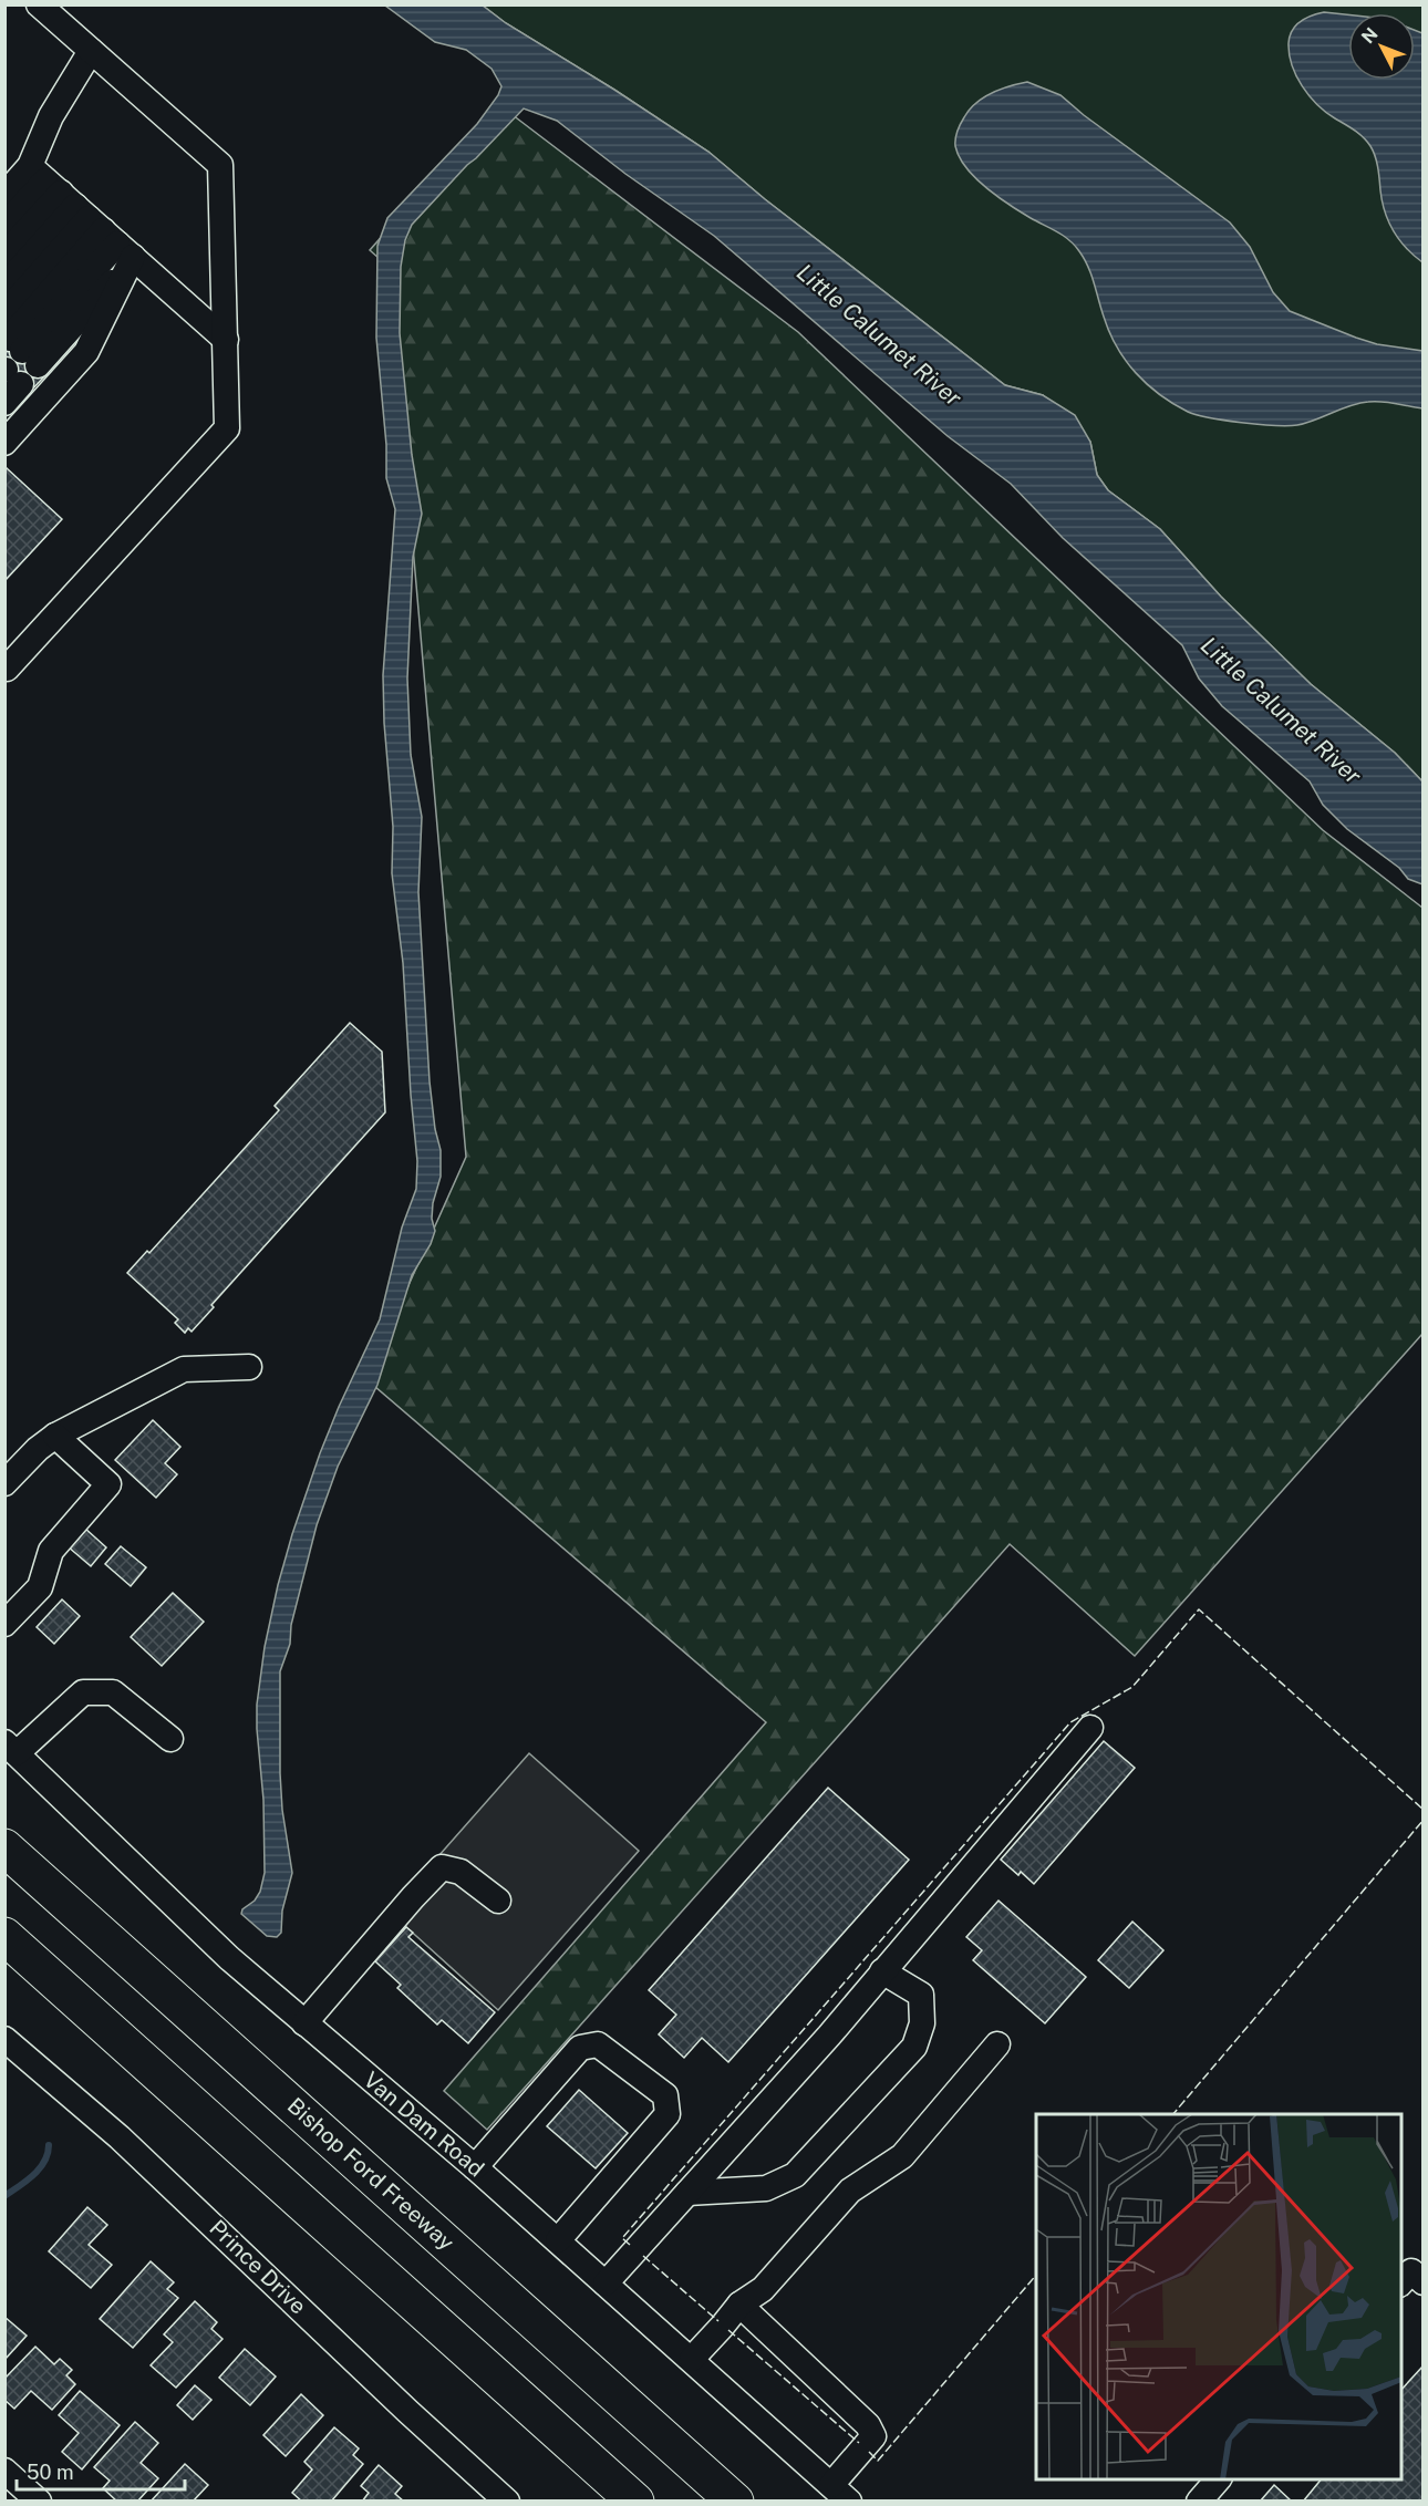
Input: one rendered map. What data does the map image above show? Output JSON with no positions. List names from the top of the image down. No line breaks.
{"streets":{"highway":["Bishop Ford Freeway"],"street":["Van Dam Road","Prince Drive"]},"water":["Little Calumet River"],"scale_bar":"50 m","north":"top left"}
